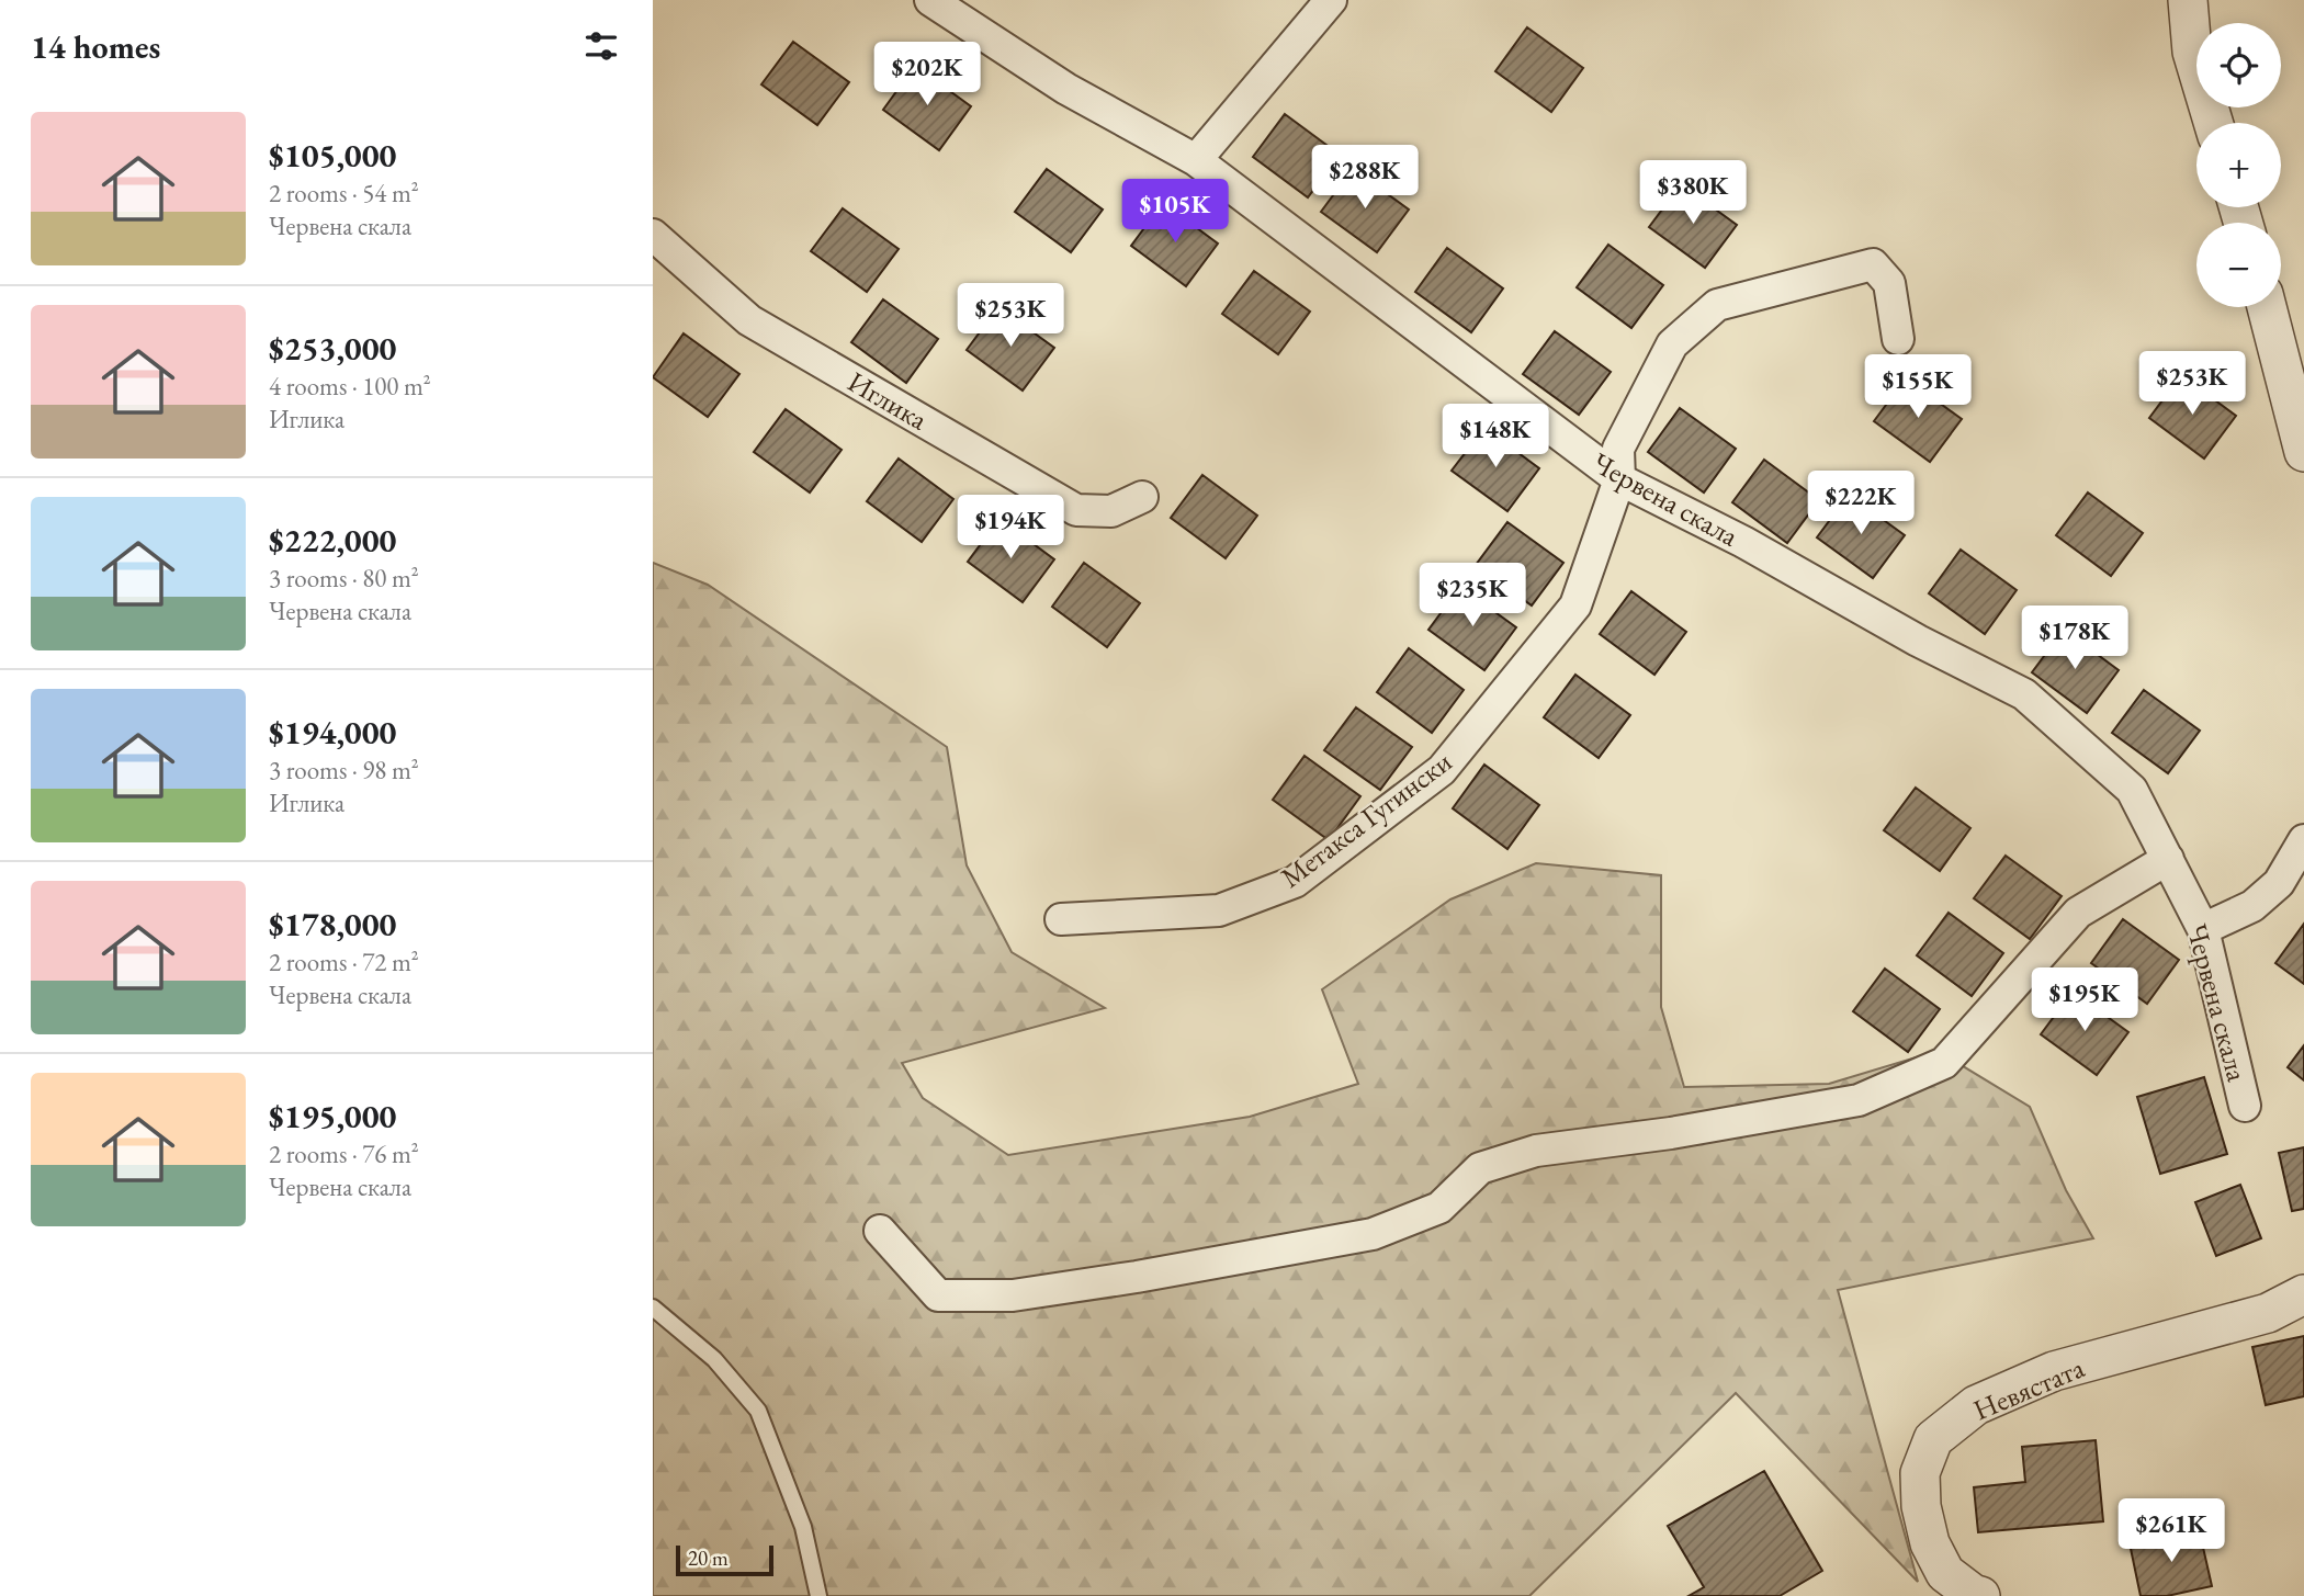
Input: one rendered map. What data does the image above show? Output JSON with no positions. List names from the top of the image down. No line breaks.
{"streets":{"street":["Иглика","Червена скала","Метакса Гугински","Невястата"]},"crossings":[["Червена скала","Метакса Гугински"]],"scale_bar":"20 m","page":{"heading":"14 homes","map_buttons":["+","−"],"price":["$202K","$288K","$380K","$105K","$253K","$253K","$155K","$148K","$222K","$194K","$235K","$178K","$195K","$261K"],"list":[{"name":"$105,000","note":"2 rooms · 54 m² · Червена скала"},{"name":"$253,000","note":"4 rooms · 100 m² · Иглика"},{"name":"$222,000","note":"3 rooms · 80 m² · Червена скала"},{"name":"$194,000","note":"3 rooms · 98 m² · Иглика"},{"name":"$178,000","note":"2 rooms · 72 m² · Червена скала"},{"name":"$195,000","note":"2 rooms · 76 m² · Червена скала"}],"scale":"20 m"}}
